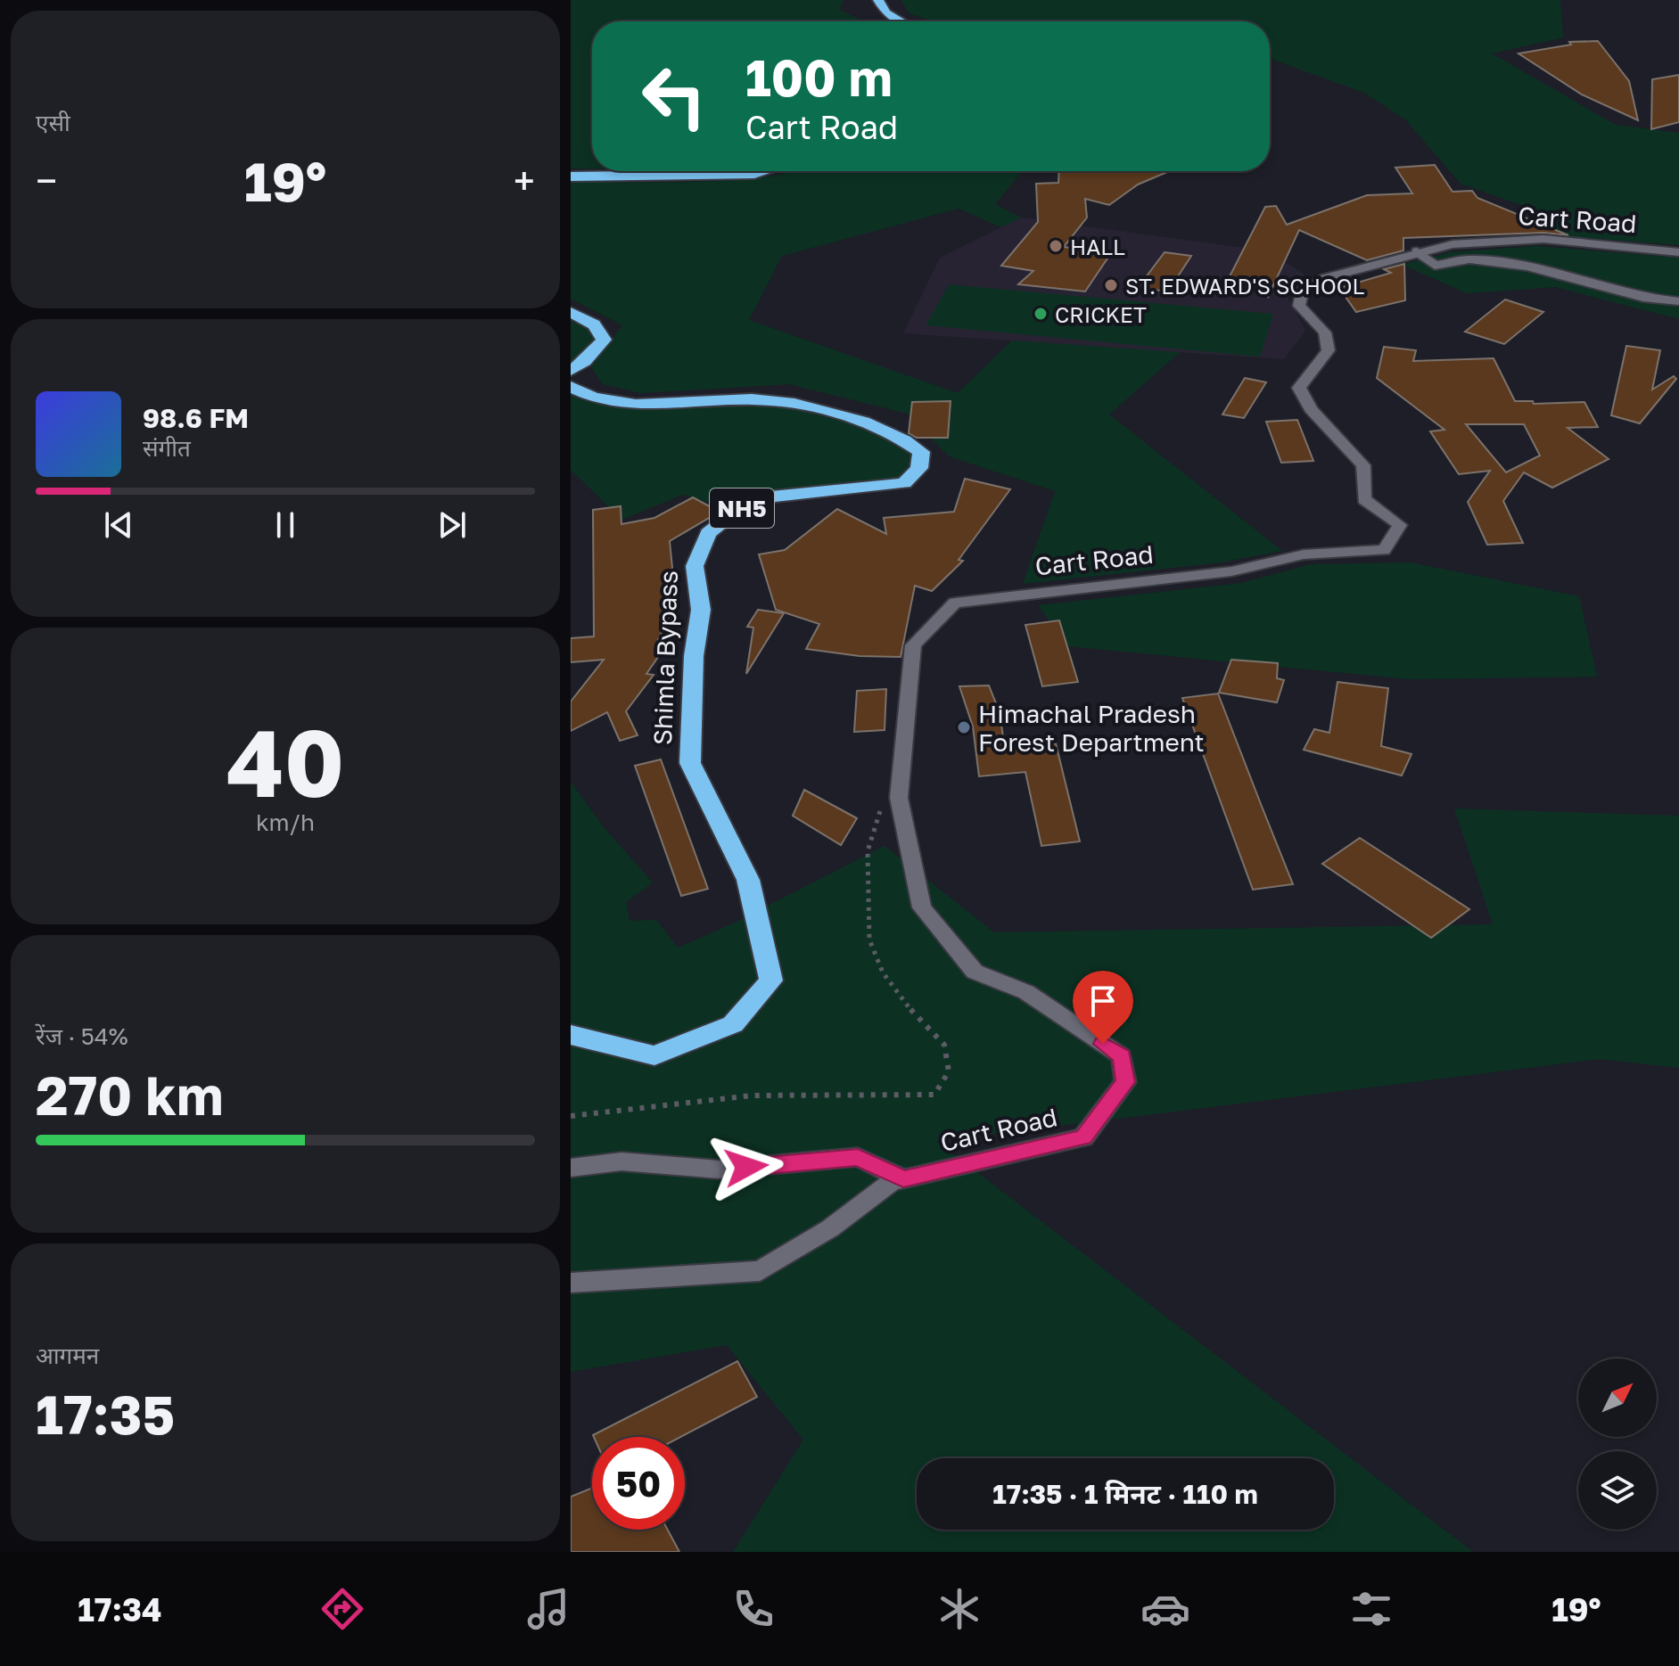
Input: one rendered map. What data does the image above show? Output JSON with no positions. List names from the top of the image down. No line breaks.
{"streets":{"highway":["NH5","Shimla Bypass"],"main road":["Cart Road"]},"places":["HALL","ST. EDWARD'S SCHOOL","CRICKET","Himachal Pradesh Forest Department"],"north":"top right","page":{"tile":["एसी",["40","km/h"],["रेंज · 54%","270 km"],["आगमन","17:35"]],"turn":["100 m","Cart Road"],"heat":["−","19°","+"],"song":["98.6 FM","संगीत"],"limit":"50","trip":"17:35 · 1 मिनट · 110 m","tabs":["17:34","19°"]}}
